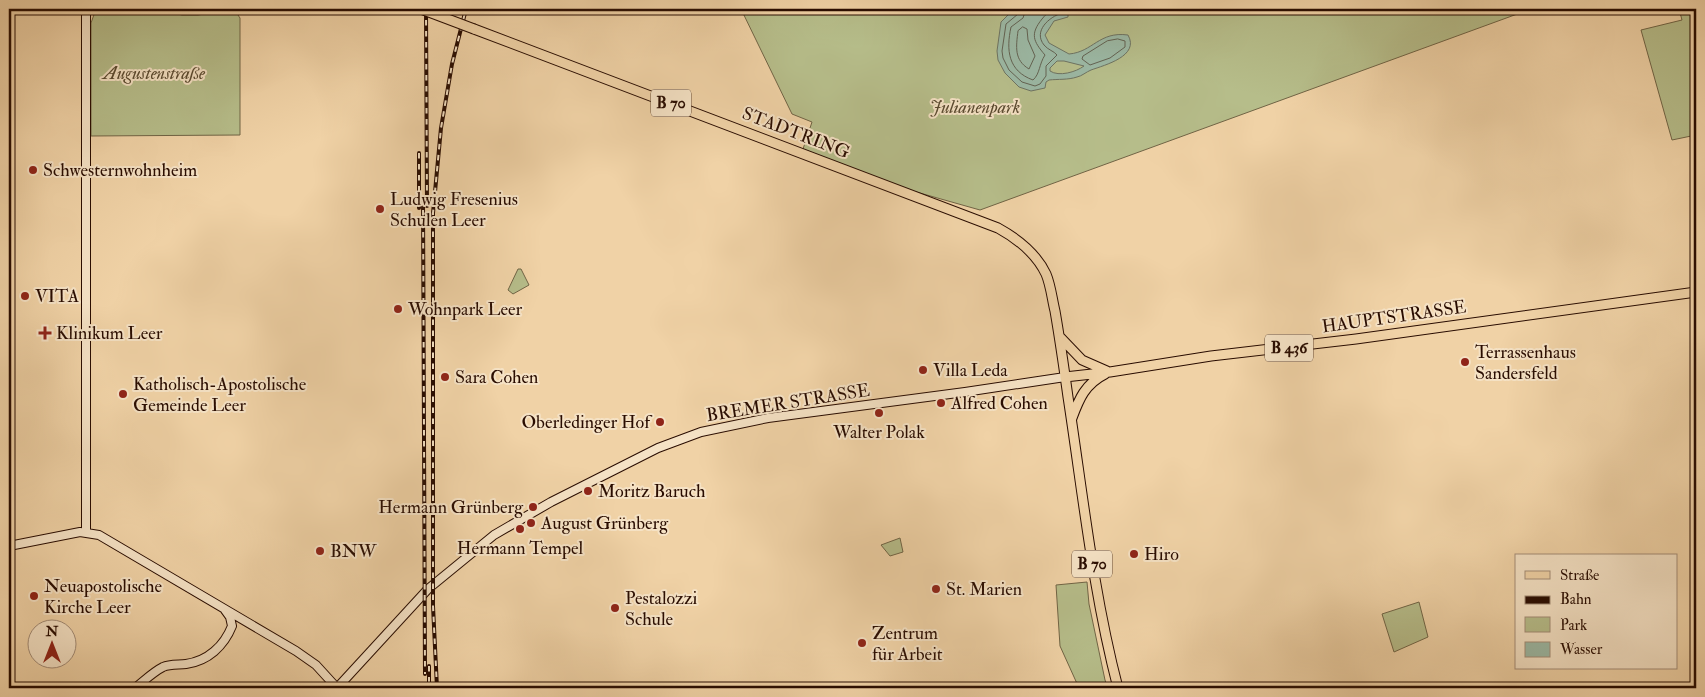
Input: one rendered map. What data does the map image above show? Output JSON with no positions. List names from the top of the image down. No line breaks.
{"streets":{"main road":["B 70","STADTRING","HAUPTSTRASSE","B 436","BREMER STRASSE"]},"crossings":[["B 70","STADTRING"],["B 70","HAUPTSTRASSE"],["B 70","BREMER STRASSE"],["STADTRING","HAUPTSTRASSE"],["STADTRING","BREMER STRASSE"],["HAUPTSTRASSE","BREMER STRASSE"]],"parks":["Augustenstraße","Julianenpark"],"places":{"other":["Schwesternwohnheim","Ludwig Fresenius Schulen Leer","VITA","Wohnpark Leer","Terrassenhaus Sandersfeld","Villa Leda","Sara Cohen","Katholisch-Apostolische Gemeinde Leer","Alfred Cohen","Walter Polak","Oberledinger Hof","Moritz Baruch","Hermann Grünberg","August Grünberg","Hermann Tempel","BNW","Hiro","St. Marien","Neuapostolische Kirche Leer","Pestalozzi Schule","Zentrum für Arbeit"],"health":["Klinikum Leer"]},"legend":["Straße","Bahn","Park","Wasser"],"north":"top"}
